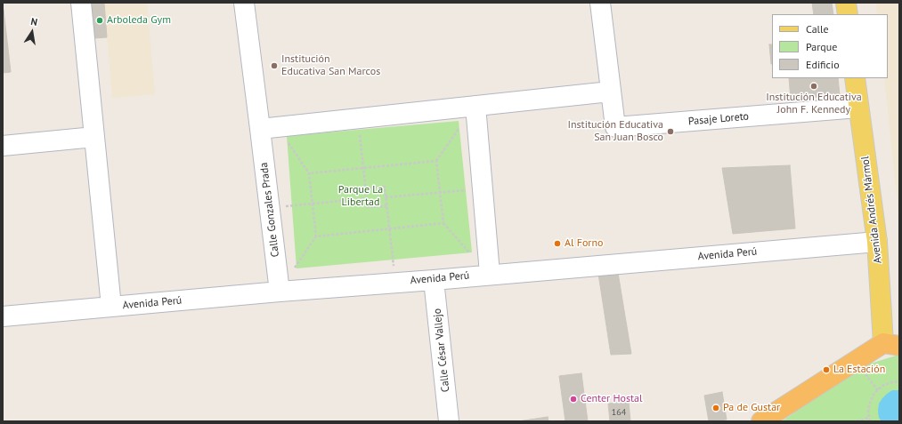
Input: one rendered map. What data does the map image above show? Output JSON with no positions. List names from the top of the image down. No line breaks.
{"streets":{"main road":["Avenida Andrés Mármol"],"street":["Pasaje Loreto","Calle Gonzales Prada","Avenida Perú","Calle César Vallejo"]},"crossings":[["Pasaje Loreto","Avenida Andrés Mármol"],["Calle Gonzales Prada","Avenida Perú"],["Avenida Andrés Mármol","Avenida Perú"],["Avenida Perú","Calle César Vallejo"]],"parks":["Parque La Libertad"],"places":["Arboleda Gym","Institución Educativa San Marcos","Institución Educativa John F. Kennedy","Institución Educativa San Juan Bosco","Al Forno","La Estación","Center Hostal","Pa de Gustar"],"house_numbers":["164"],"legend":["Calle","Parque","Edificio"],"north":"top"}
